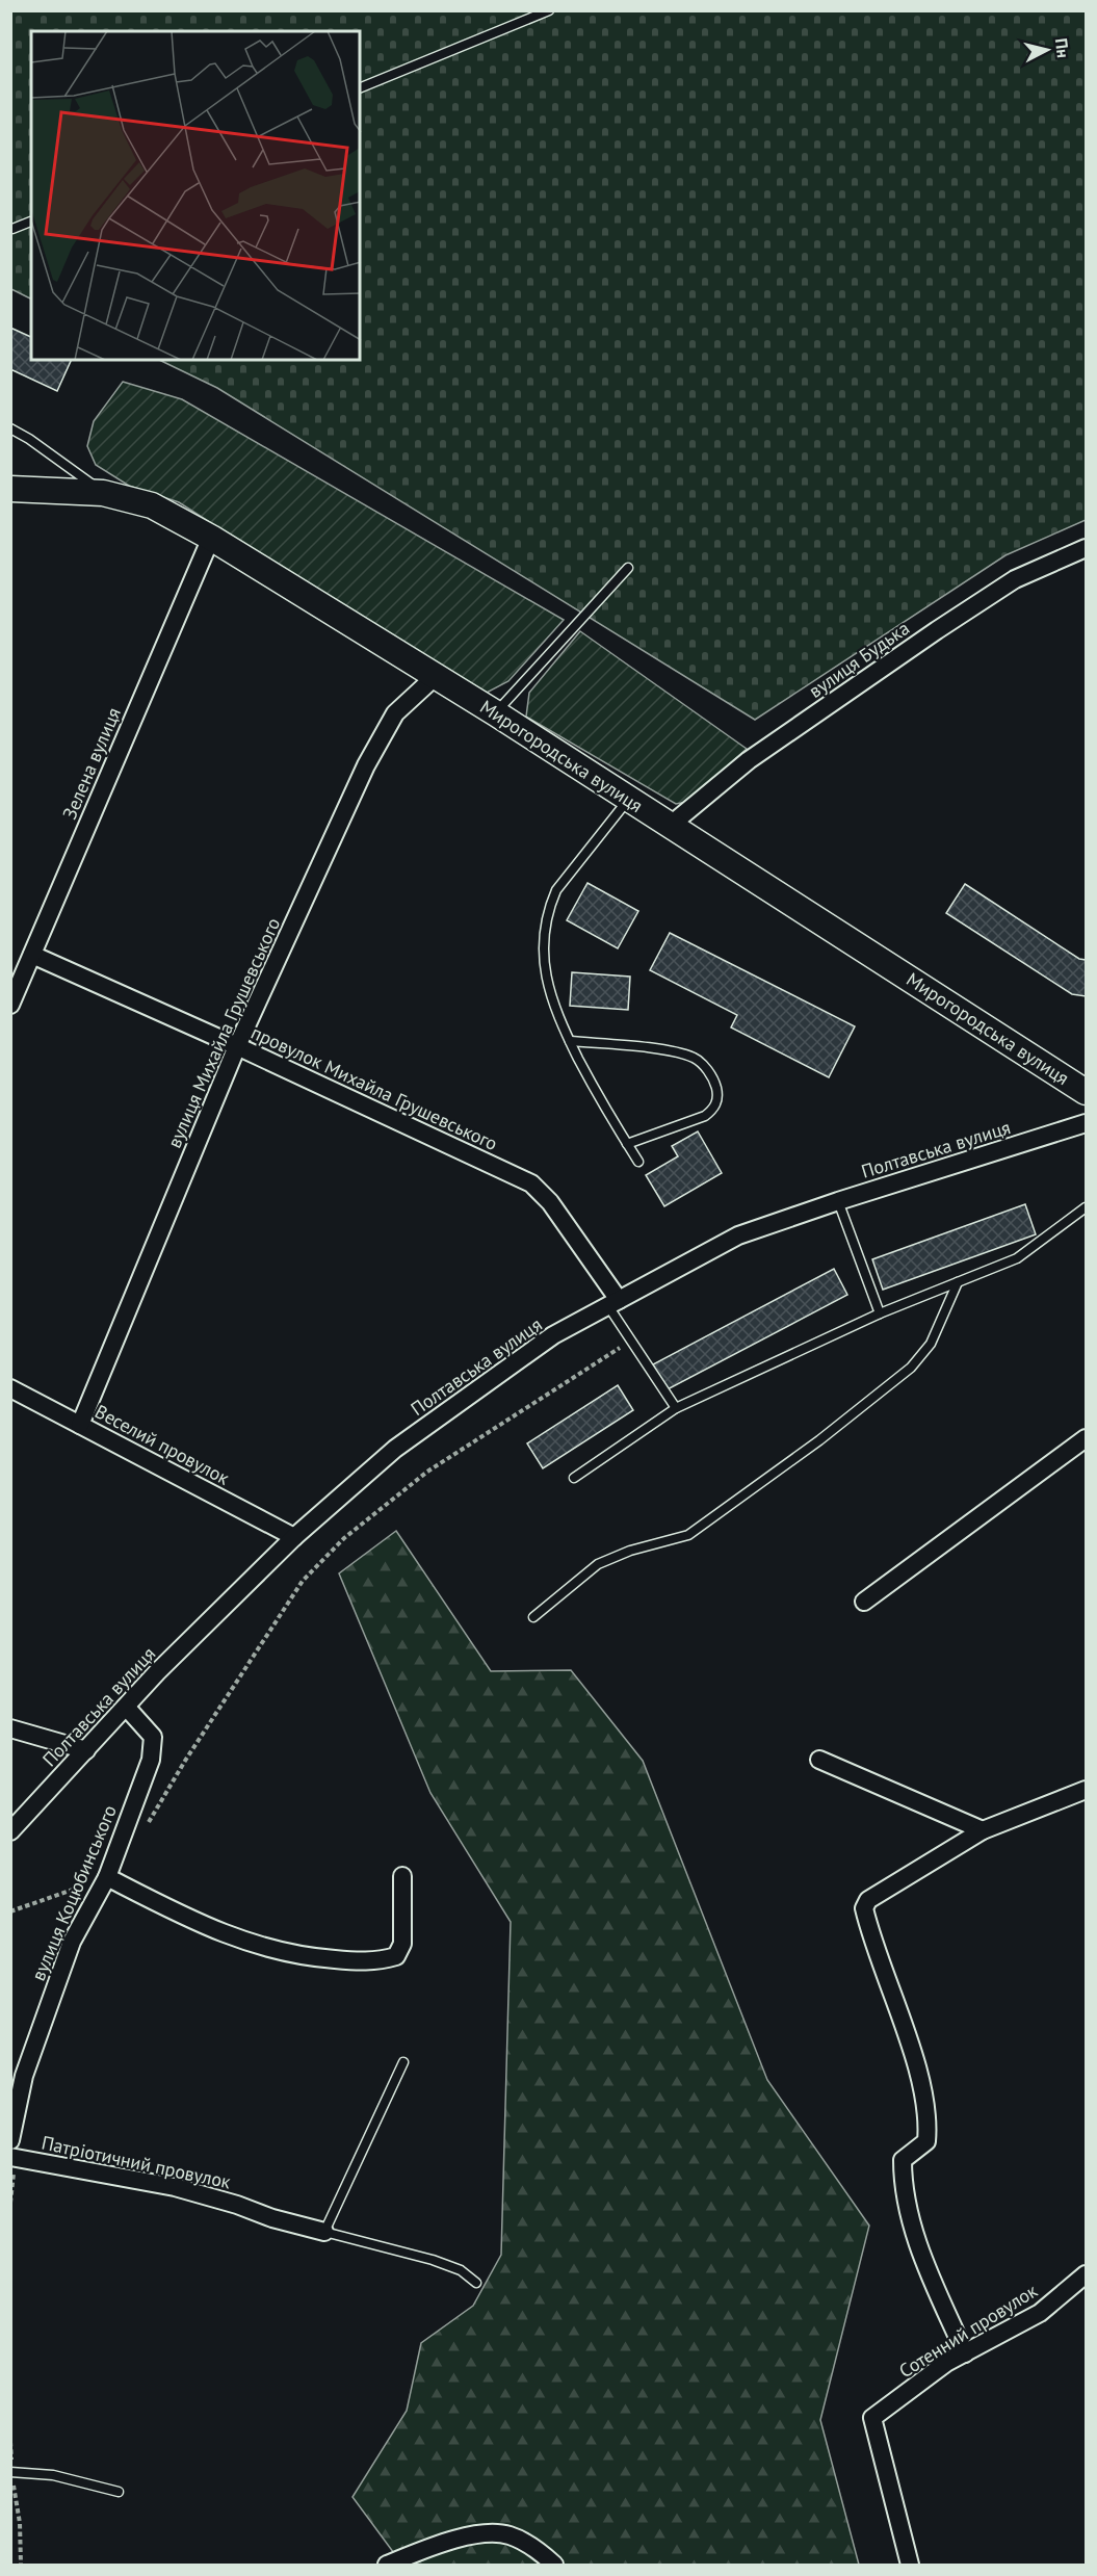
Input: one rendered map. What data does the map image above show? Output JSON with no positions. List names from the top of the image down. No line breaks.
{"streets":{"street":["вулиця Будька","Мирогородська вулиця","Зелена вулиця","вулиця Михайла Грушевського","провулок Михайла Грушевського","Полтавська вулиця","Веселий провулок","вулиця Коцюбинського","Патріотичний провулок","Сотенний провулок"]},"crossings":[["вулиця Будька","Мирогородська вулиця"],["Мирогородська вулиця","Зелена вулиця"],["Мирогородська вулиця","вулиця Михайла Грушевського"],["Зелена вулиця","провулок Михайла Грушевського"],["вулиця Михайла Грушевського","провулок Михайла Грушевського"],["вулиця Михайла Грушевського","Веселий провулок"],["провулок Михайла Грушевського","Полтавська вулиця"],["Полтавська вулиця","Веселий провулок"],["Полтавська вулиця","вулиця Коцюбинського"]],"north":"right"}
